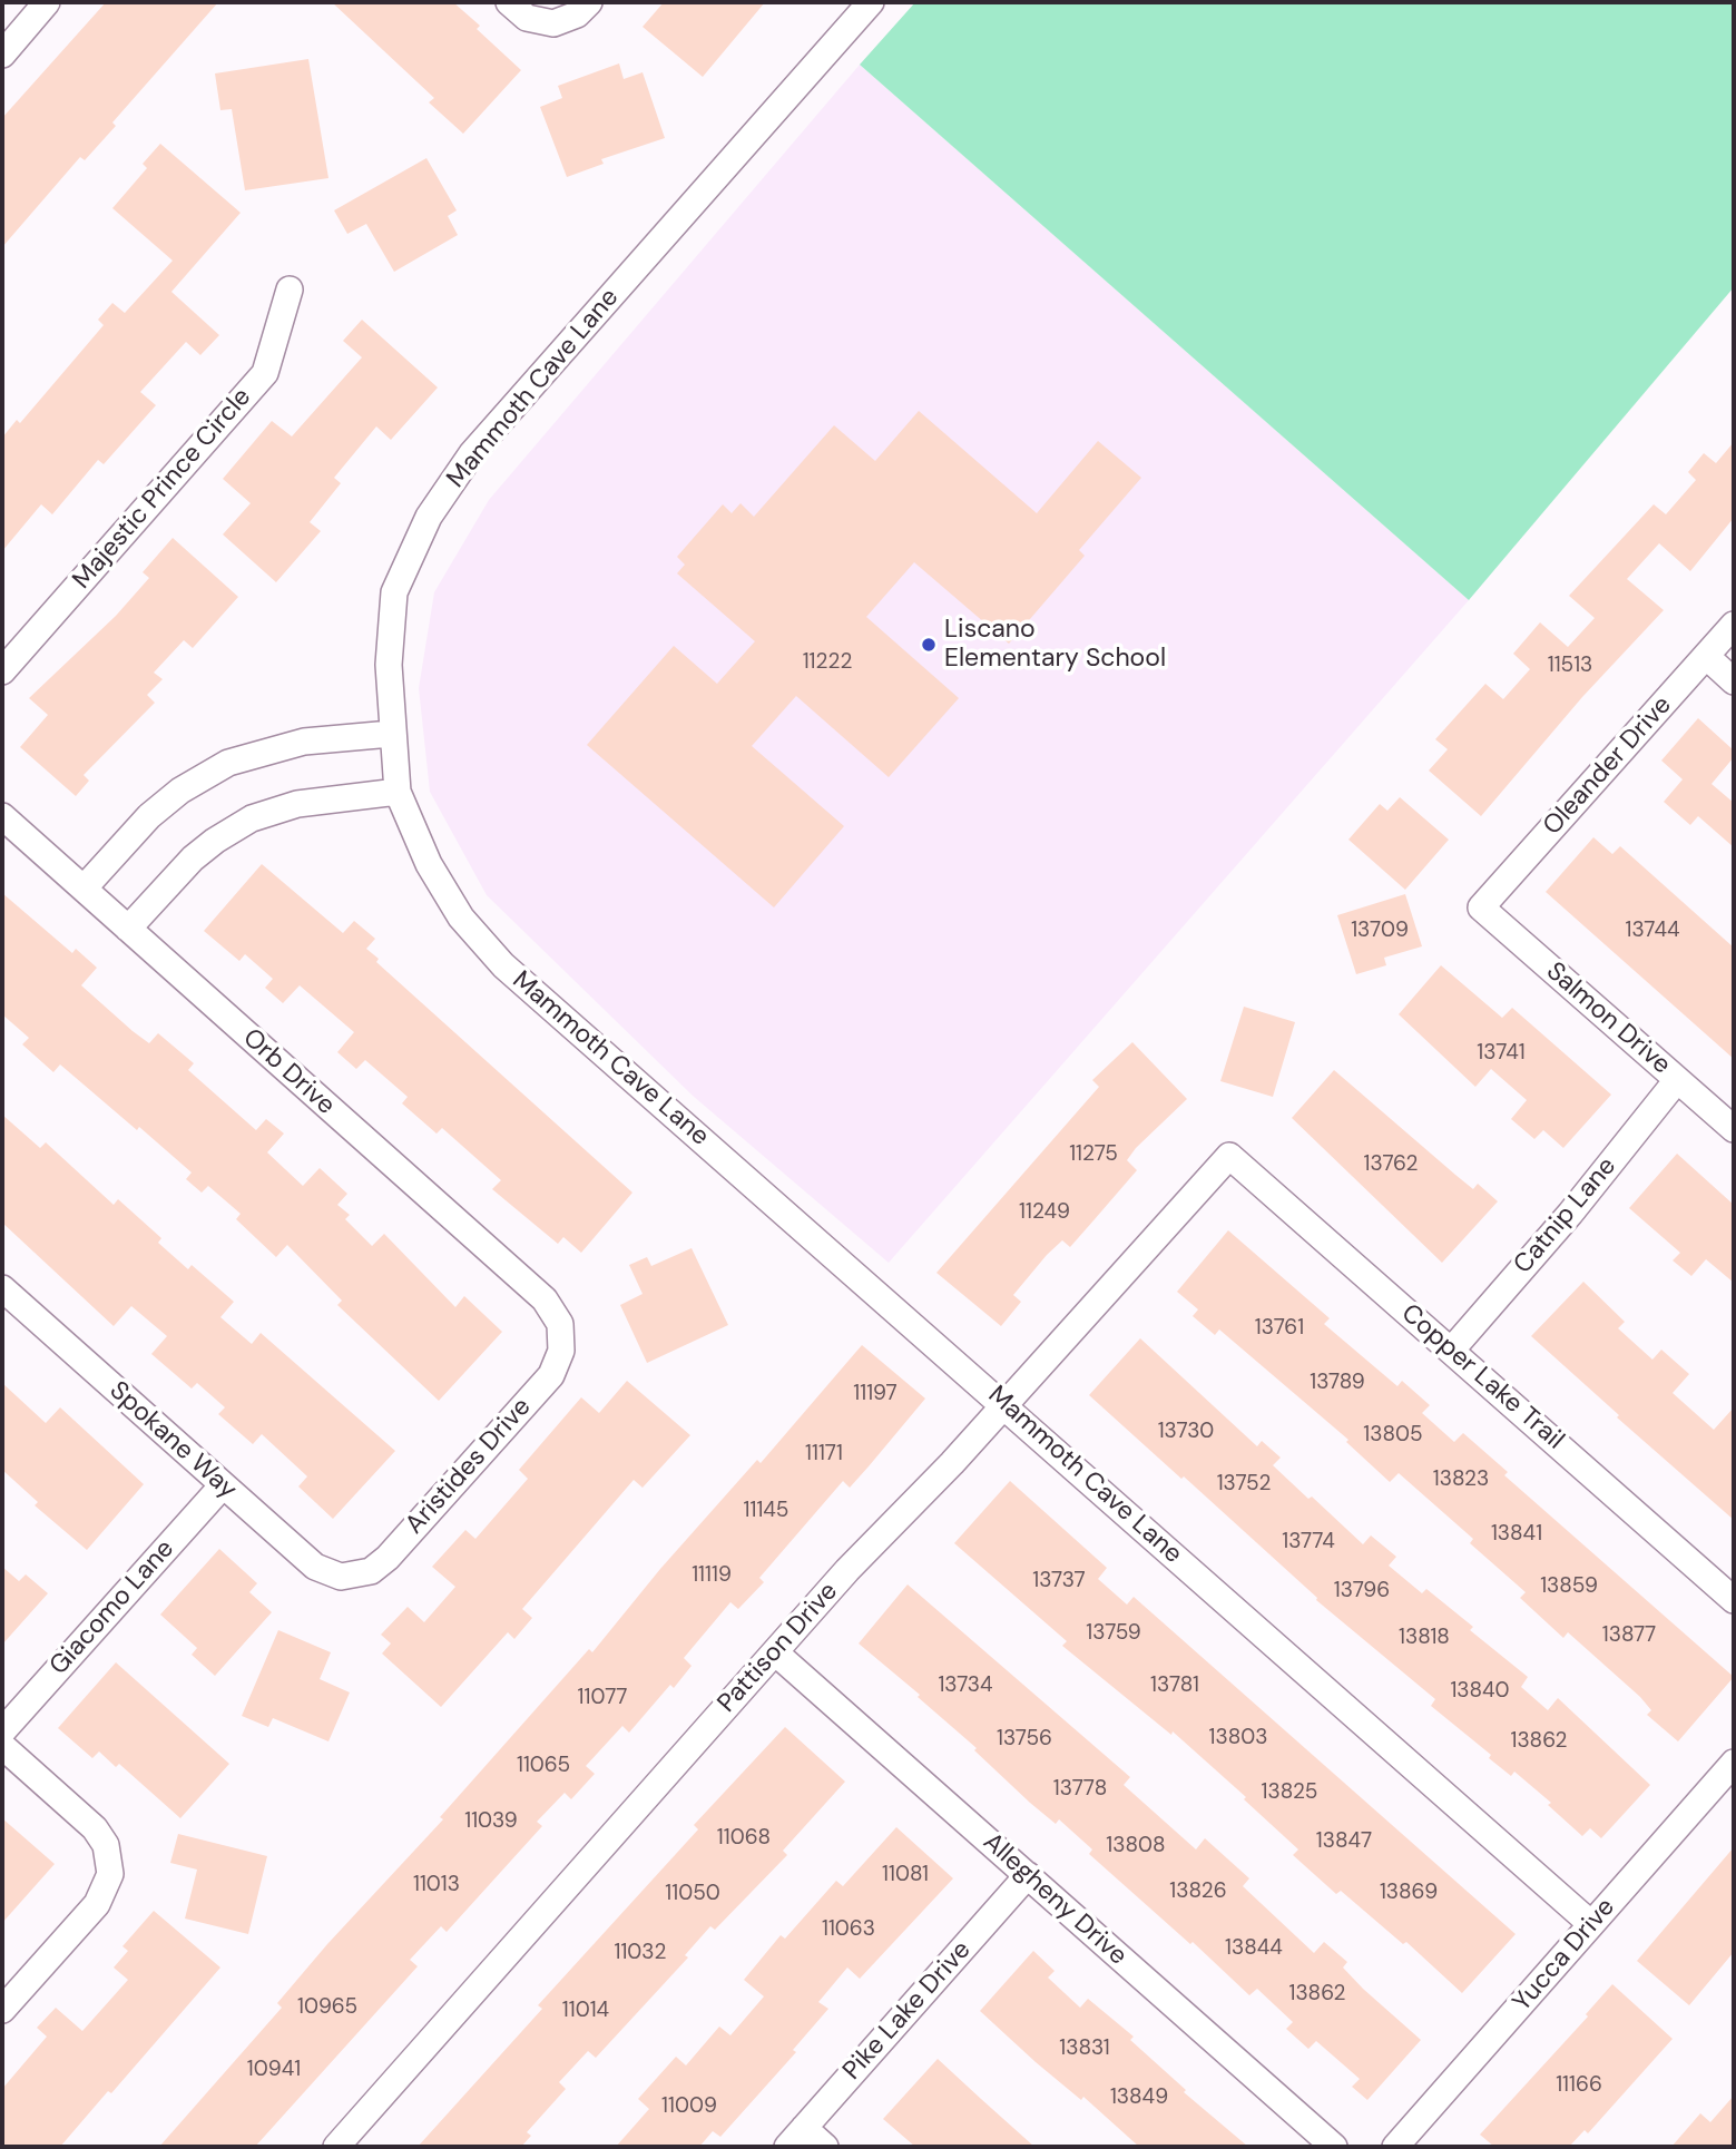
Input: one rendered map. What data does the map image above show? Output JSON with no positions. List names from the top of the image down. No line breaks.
{"streets":{"street":["Mammoth Cave Lane","Majestic Prince Circle","Oleander Drive","Salmon Drive","Orb Drive","Catnip Lane","Copper Lake Trail","Spokane Way","Aristides Drive","Giacomo Lane","Pattison Drive","Allegheny Drive","Yucca Drive","Pike Lake Drive"]},"crossings":[["Mammoth Cave Lane","Pattison Drive"],["Mammoth Cave Lane","Yucca Drive"],["Oleander Drive","Salmon Drive"],["Salmon Drive","Catnip Lane"],["Orb Drive","Aristides Drive"],["Catnip Lane","Copper Lake Trail"],["Copper Lake Trail","Pattison Drive"],["Spokane Way","Aristides Drive"],["Spokane Way","Giacomo Lane"],["Pattison Drive","Allegheny Drive"],["Allegheny Drive","Pike Lake Drive"]],"places":["Liscano Elementary School"],"house_numbers":["11222","11513","13709","13744","13741","11275","13762","11249","13761","13789","11197","13730","13805","11171","13823","13752","11145","13841","13774","11119","13737","13859","13796","13759","13877","13818","13734","13781","13840","11077","13803","13756","13862","11065","13778","13825","11039","11068","13847","13808","11081","11013","13826","13869","11050","11063","13844","11032","13862","10965","11014","13831","10941","11166","13849","11009"]}
